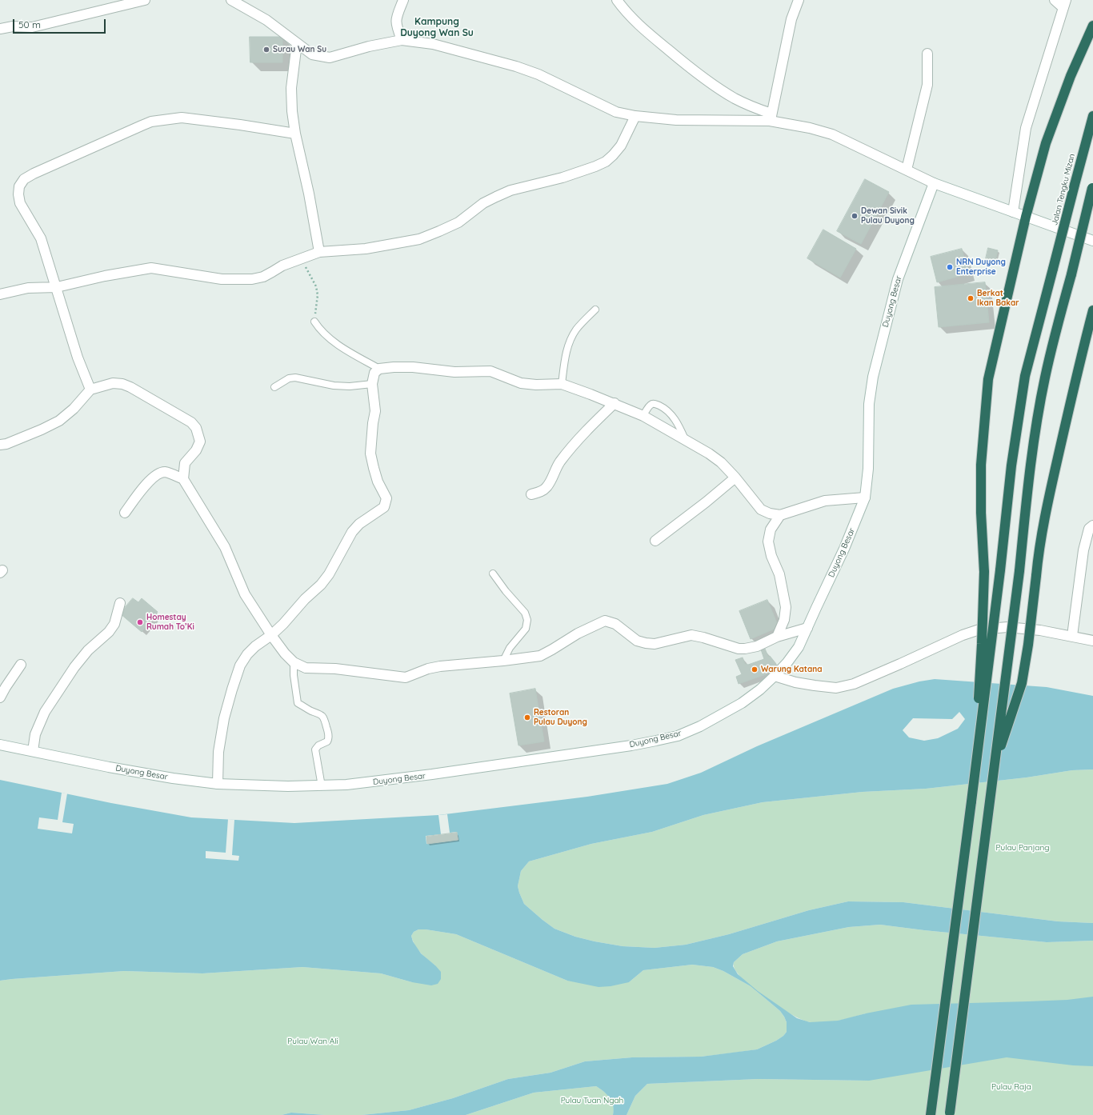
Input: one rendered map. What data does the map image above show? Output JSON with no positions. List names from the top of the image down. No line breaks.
{"streets":{"highway":["Jalan Tengku Mizan"],"street":["Duyong Besar"]},"districts":["Kampung Duyong Wan Su"],"parks":["Pulau Panjang","Pulau Wan Ali","Pulau Raja","Pulau Tuan Ngah"],"places":["Surau Wan Su","Dewan Sivik Pulau Duyong","NRN Duyong Enterprise","Berkat Ikan Bakar","Homestay Rumah To’Ki","Warung Katana","Restoran Pulau Duyong"],"scale_bar":"50 m"}
